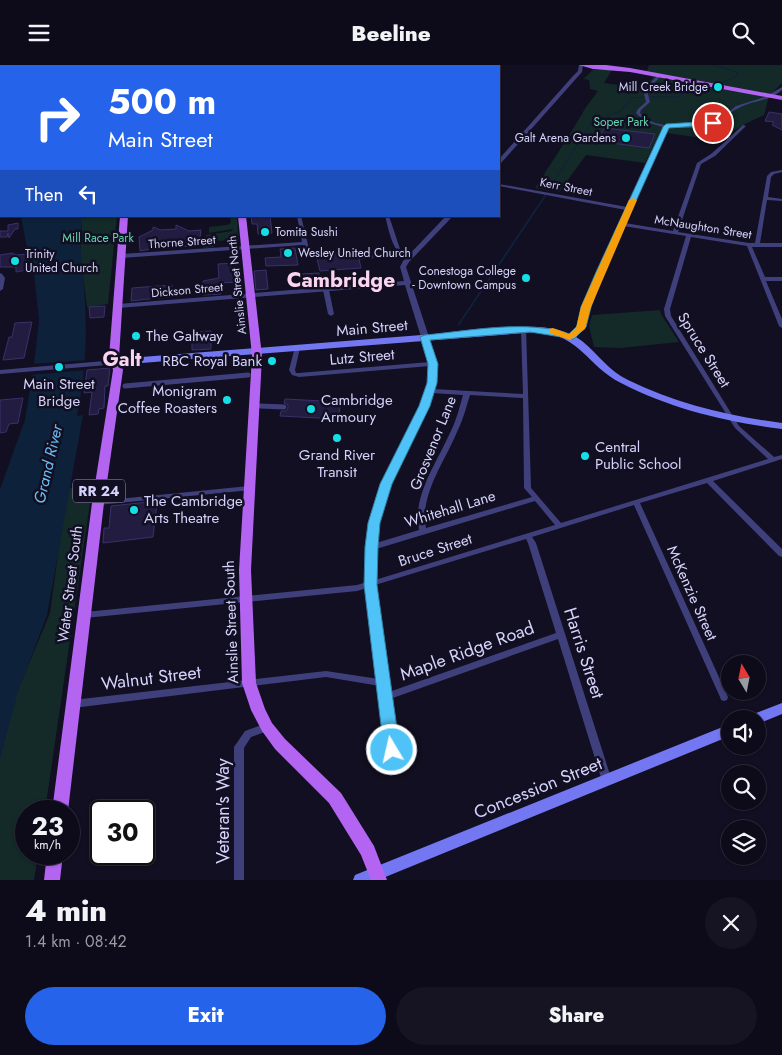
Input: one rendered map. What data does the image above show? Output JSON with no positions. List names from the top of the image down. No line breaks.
{"streets":{"main road":["Ainslie Street North","Main Street","RR 24","Water Street South","Ainslie Street South","Concession Street"],"street":["Kerr Street","McNaughton Street","Thorne Street","Dickson Street","Spruce Street","Lutz Street","Grosvenor Lane","Whitehall Lane","Bruce Street","McKenzie Street","Maple Ridge Road","Harris Street","Walnut Street","Veteran's Way"]},"crossings":[["McNaughton Street","Spruce Street"],["Thorne Street","Ainslie Street North"],["Thorne Street","RR 24"],["Ainslie Street North","Dickson Street"],["Ainslie Street North","Main Street"],["Ainslie Street North","Ainslie Street South"],["Dickson Street","RR 24"],["Main Street","Spruce Street"],["Main Street","Lutz Street"],["Main Street","RR 24"],["Main Street","Water Street South"],["Main Street","Ainslie Street South"],["Spruce Street","Bruce Street"],["Grosvenor Lane","Whitehall Lane"],["RR 24","Water Street South"],["Bruce Street","Water Street South"],["Bruce Street","McKenzie Street"],["Bruce Street","Ainslie Street South"],["Bruce Street","Harris Street"],["Water Street South","Walnut Street"],["Ainslie Street South","Walnut Street"],["Ainslie Street South","Concession Street"],["Ainslie Street South","Veteran's Way"],["Maple Ridge Road","Harris Street"],["Harris Street","Concession Street"]],"districts":["Cambridge","Galt"],"water":["Grand River"],"parks":["Soper Park","Mill Race Park"],"places":["Mill Creek Bridge","Galt Arena Gardens","Tomita Sushi","Wesley United Church","Trinity United Church","Conestoga College - Downtown Campus","The Galtway","RBC Royal Bank","Main Street Bridge","Monigram Coffee Roasters","Cambridge Armoury","Grand River Transit","Central Public School","The Cambridge Arts Theatre"],"north":"top","page":{"header":"Beeline","turn":["500 m","Main Street"],"then":"Then","speed":"23 km/h","limit":"30","heading":["4 min","1.4 km · 08:42"],"buttons":["Exit","Share"]}}
